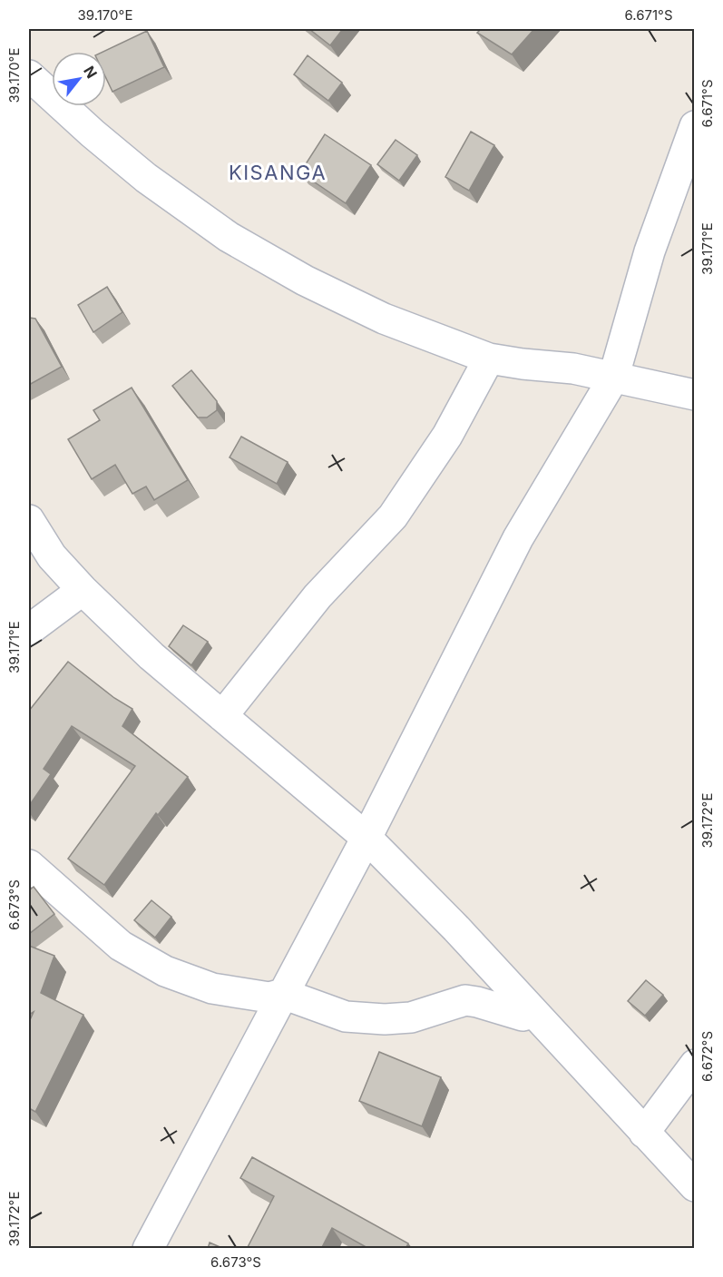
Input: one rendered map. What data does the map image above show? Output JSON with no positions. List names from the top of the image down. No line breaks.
{"districts":["KISANGA"],"north":"top right","coordinates":["39.170°E","6.671°S","39.171°E","39.172°E","6.673°S","6.672°S"]}
